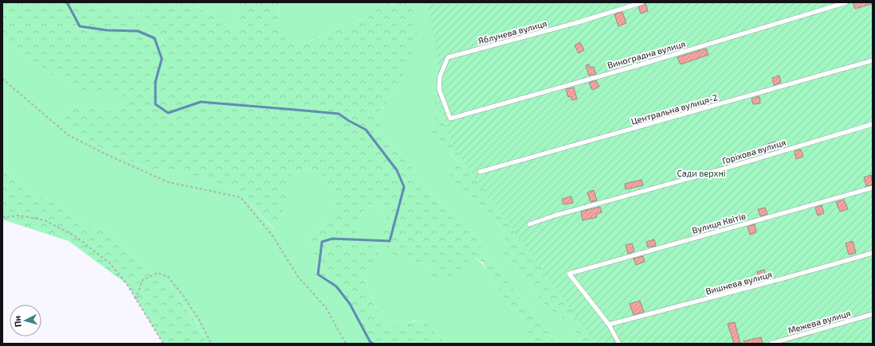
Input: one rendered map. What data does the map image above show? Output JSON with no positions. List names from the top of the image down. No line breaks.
{"streets":{"lane":["Яблунева вулиця","Виноградна вулиця","Центральна вулиця-2","Горіхова вулиця","Вулиця Квітів","Вишнева вулиця","Межева вулиця"]},"crossings":[["Яблунева вулиця","Виноградна вулиця"],["Вулиця Квітів","Вишнева вулиця"]],"parks":["Сади верхні"],"north":"left"}
